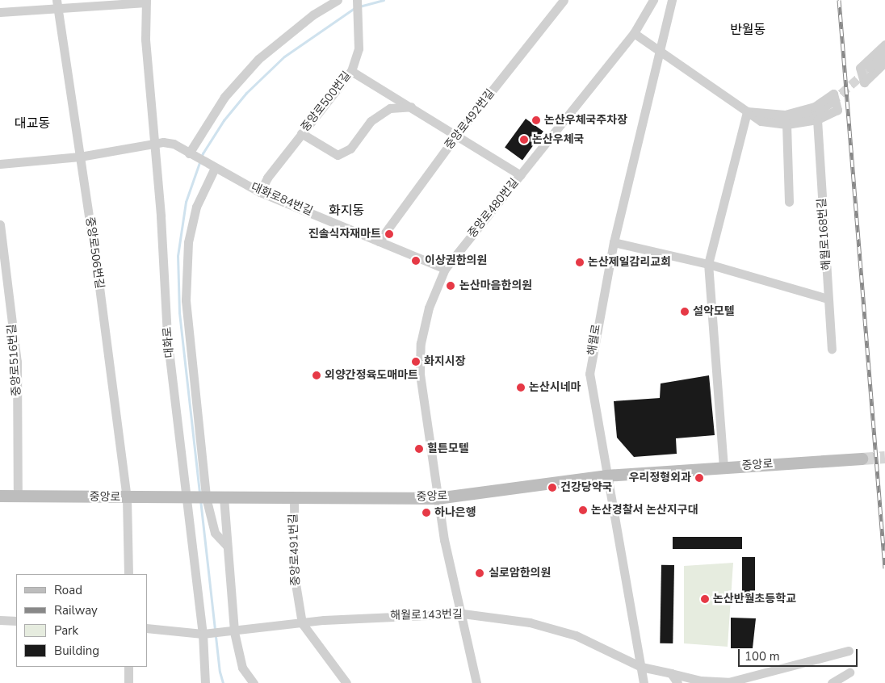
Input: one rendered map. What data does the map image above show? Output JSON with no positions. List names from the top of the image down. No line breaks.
{"streets":{"main road":["중앙로"],"street":["중앙로500번길","중앙로492번길","대화로84번길","중앙로480번길","해월로168번길","중앙로506번길","해월로","대화로","중앙로516번길","중앙로491번길","해월로143번길"]},"crossings":[["중앙로500번길","대화로84번길"],["중앙로492번길","대화로84번길"],["대화로84번길","중앙로480번길"],["대화로84번길","중앙로506번길"],["대화로84번길","대화로"],["중앙로480번길","중앙로"],["중앙로480번길","해월로143번길"],["중앙로506번길","중앙로"],["해월로","중앙로"],["해월로","해월로143번길"],["대화로","중앙로"],["대화로","해월로143번길"],["중앙로516번길","중앙로"],["중앙로","중앙로491번길"],["중앙로491번길","해월로143번길"]],"districts":["반월동","대교동","화지동"],"places":["논산우체국주차장","논산우체국","진솔식자재마트","이상권한의원","논산제일감리교회","논산마음한의원","설악모텔","화지시장","외양간정육도매마트","논산시네마","힐튼모텔","우리정형외과","건강당약국","논산경찰서 논산지구대","하나은행","실로암한의원","논산반월초등학교"],"legend":["Road","Railway","Park","Building"],"scale_bar":"100 m"}
